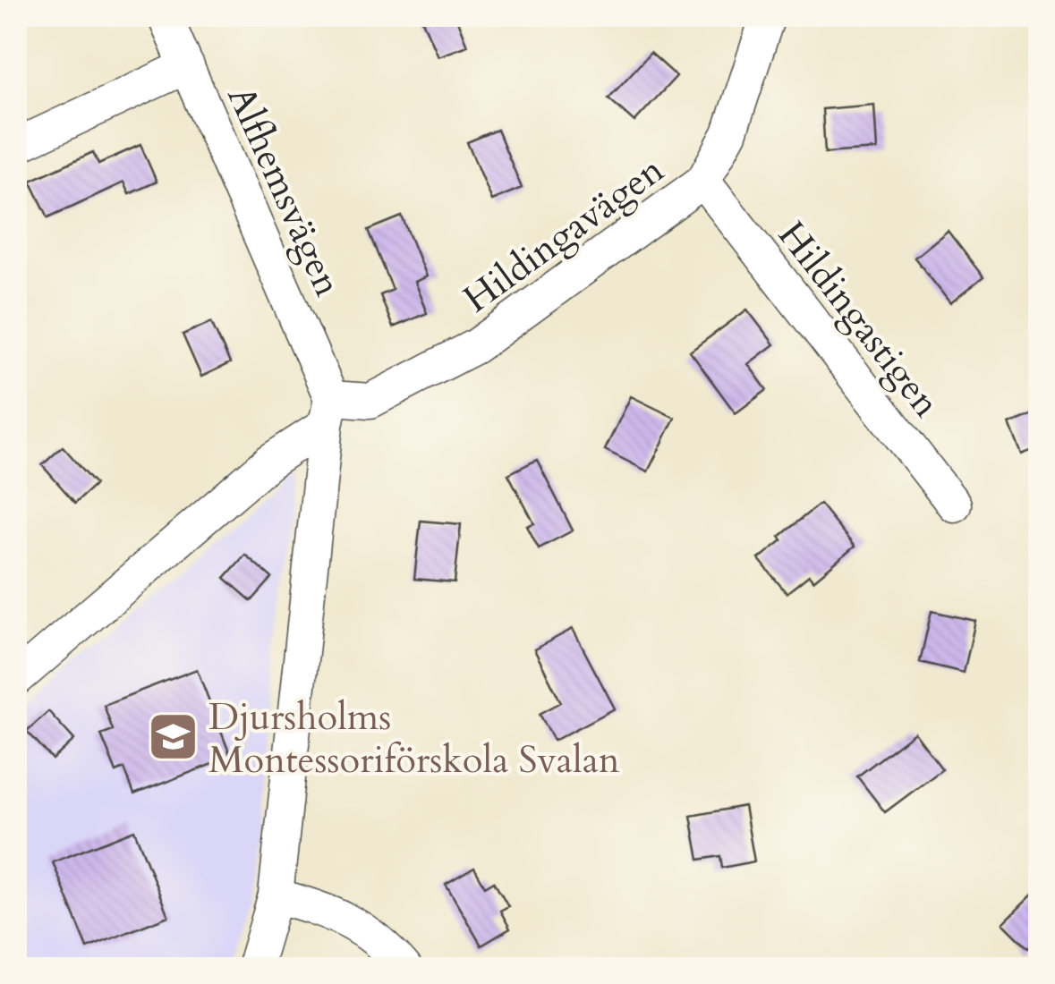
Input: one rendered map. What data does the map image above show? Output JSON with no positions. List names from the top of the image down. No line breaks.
{"streets":{"street":["Alfhemsvägen","Hildingavägen","Hildingastigen"]},"crossings":[["Alfhemsvägen","Hildingavägen"],["Hildingavägen","Hildingastigen"]],"places":{"school or university":["Djursholms Montessoriförskola Svalan"]}}
